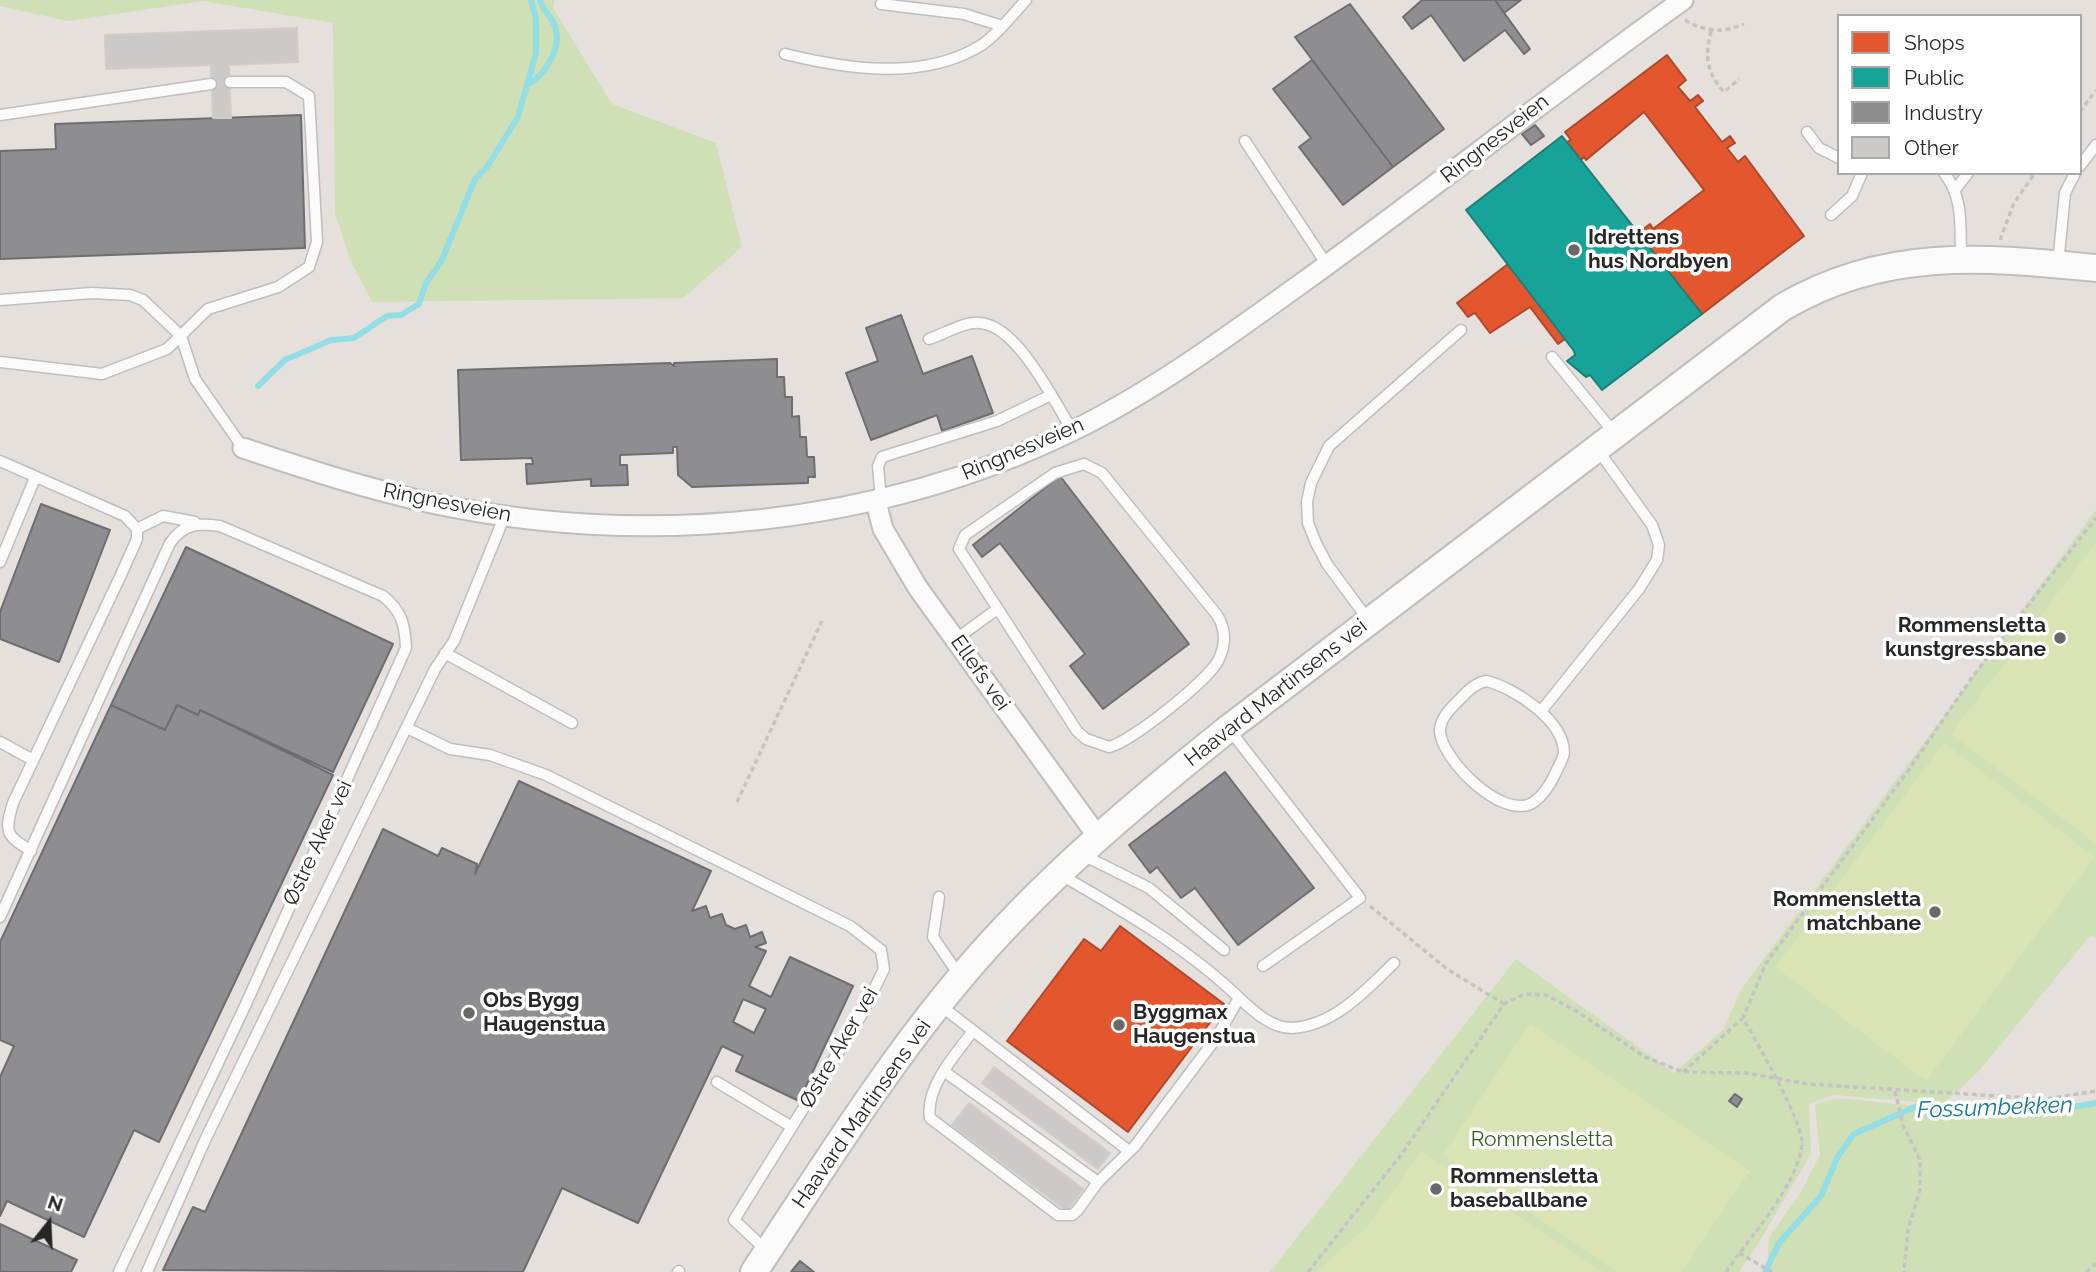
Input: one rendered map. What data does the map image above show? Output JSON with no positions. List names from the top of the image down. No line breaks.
{"streets":{"street":["Ringnesveien","Ellefs vei","Haavard Martinsens vei"],"lane":["Østre Aker vei"]},"crossings":[["Ringnesveien","Ellefs vei"],["Ringnesveien","Østre Aker vei"],["Ellefs vei","Haavard Martinsens vei"],["Haavard Martinsens vei","Østre Aker vei"]],"water":["Fossumbekken"],"parks":["Rommensletta"],"places":["Idrettens hus Nordbyen","Rommensletta kunstgressbane","Rommensletta matchbane","Obs Bygg Haugenstua","Byggmax Haugenstua","Rommensletta baseballbane"],"legend":["Shops","Public","Industry","Other"],"north":"top"}
